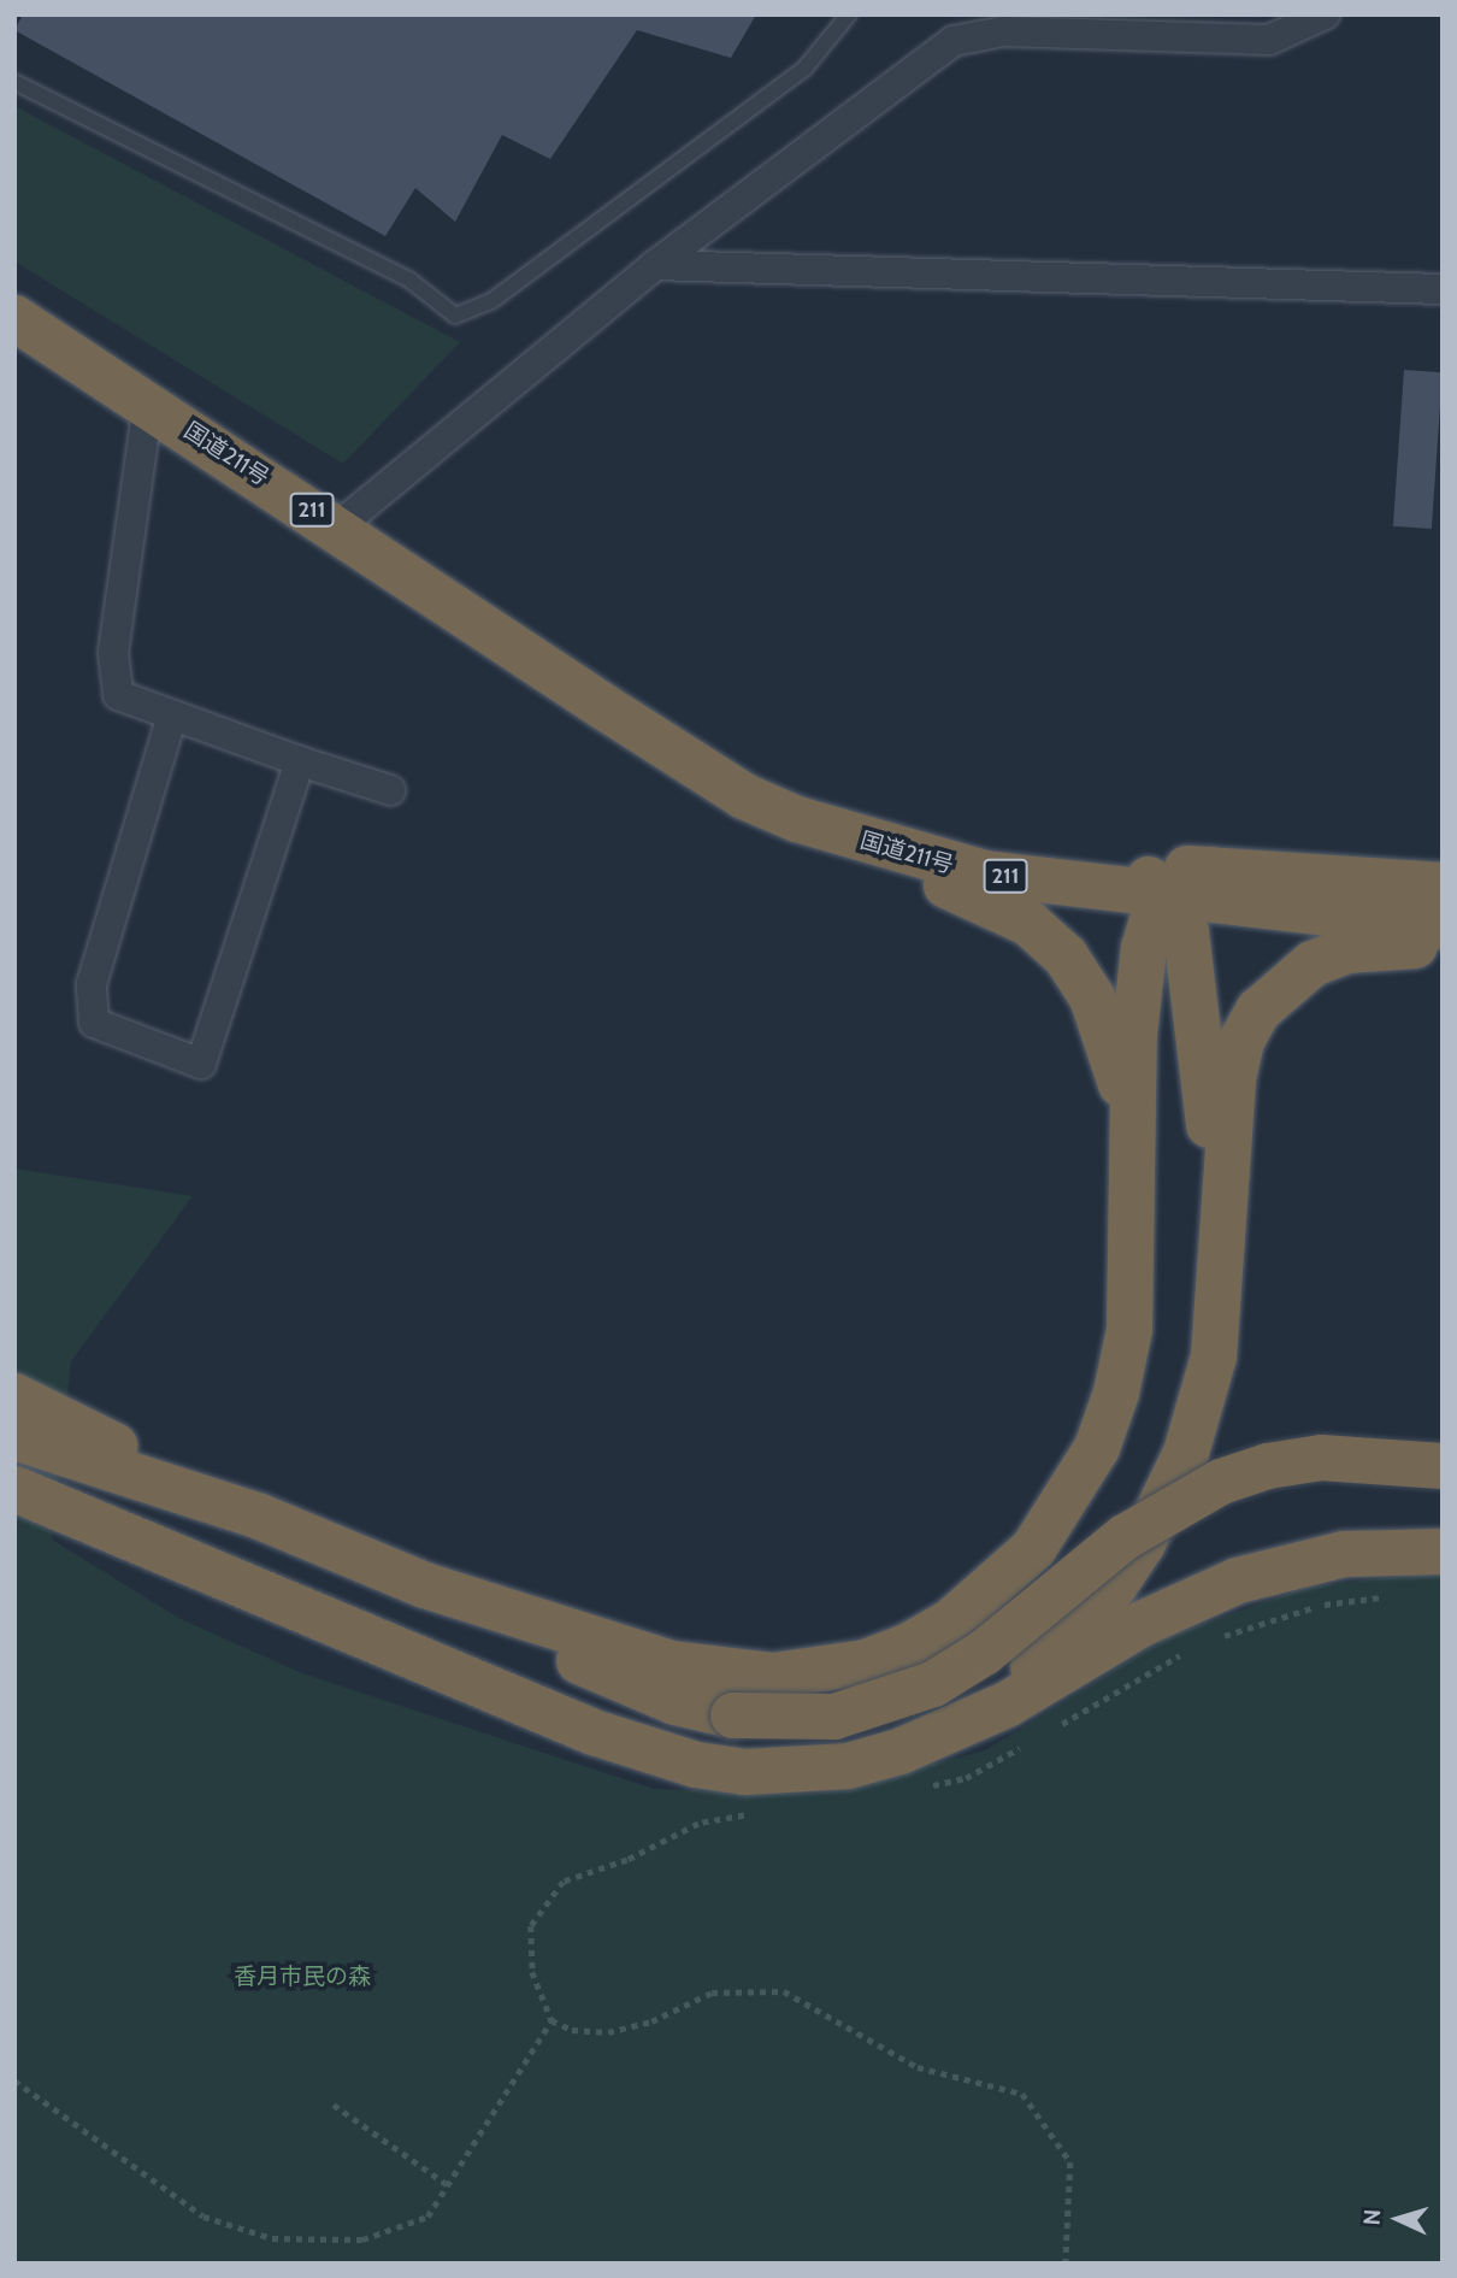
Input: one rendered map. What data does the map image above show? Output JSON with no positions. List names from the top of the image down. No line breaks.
{"streets":{"highway":["国道211号","211"]},"parks":["香月市民の森"],"north":"left"}
